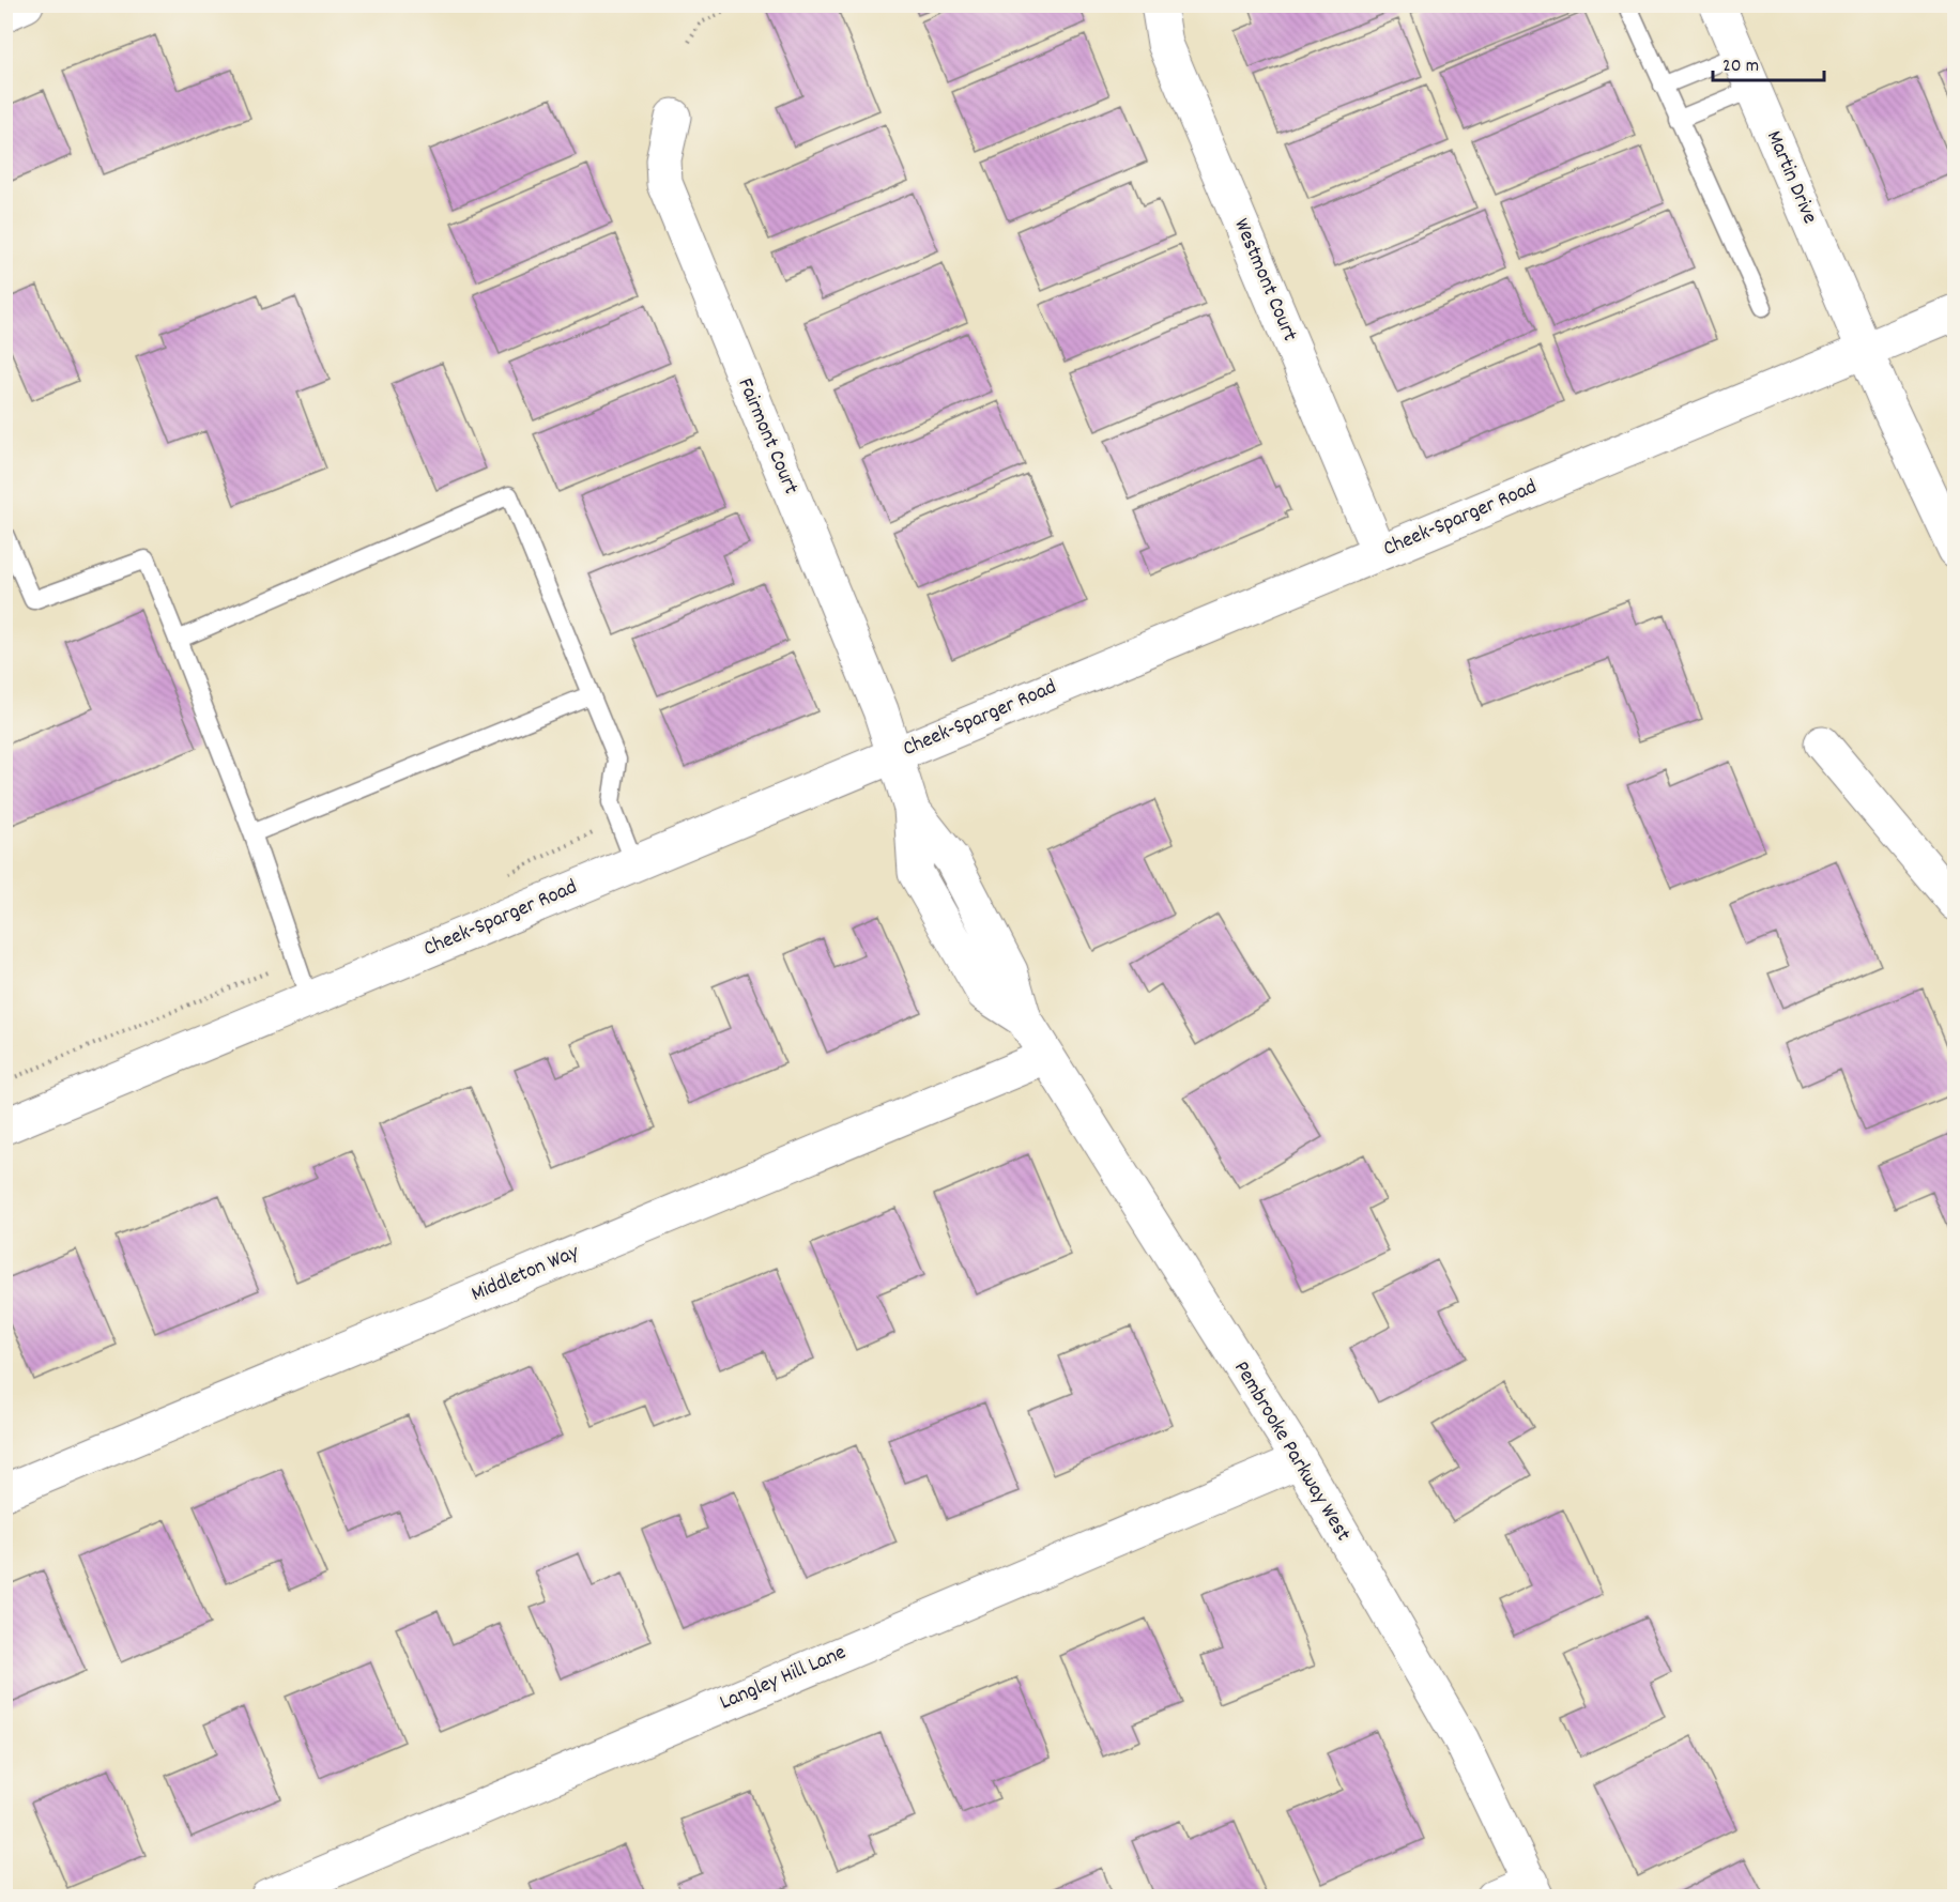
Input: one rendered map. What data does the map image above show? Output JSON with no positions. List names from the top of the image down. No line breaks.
{"streets":{"street":["Martin Drive","Westmont Court","Fairmont Court","Cheek-Sparger Road","Middleton Way","Pembrooke Parkway West","Langley Hill Lane"]},"crossings":[["Martin Drive","Cheek-Sparger Road"],["Westmont Court","Cheek-Sparger Road"],["Fairmont Court","Cheek-Sparger Road"],["Fairmont Court","Pembrooke Parkway West"],["Cheek-Sparger Road","Pembrooke Parkway West"],["Middleton Way","Pembrooke Parkway West"],["Pembrooke Parkway West","Langley Hill Lane"]],"scale_bar":"20 m"}
